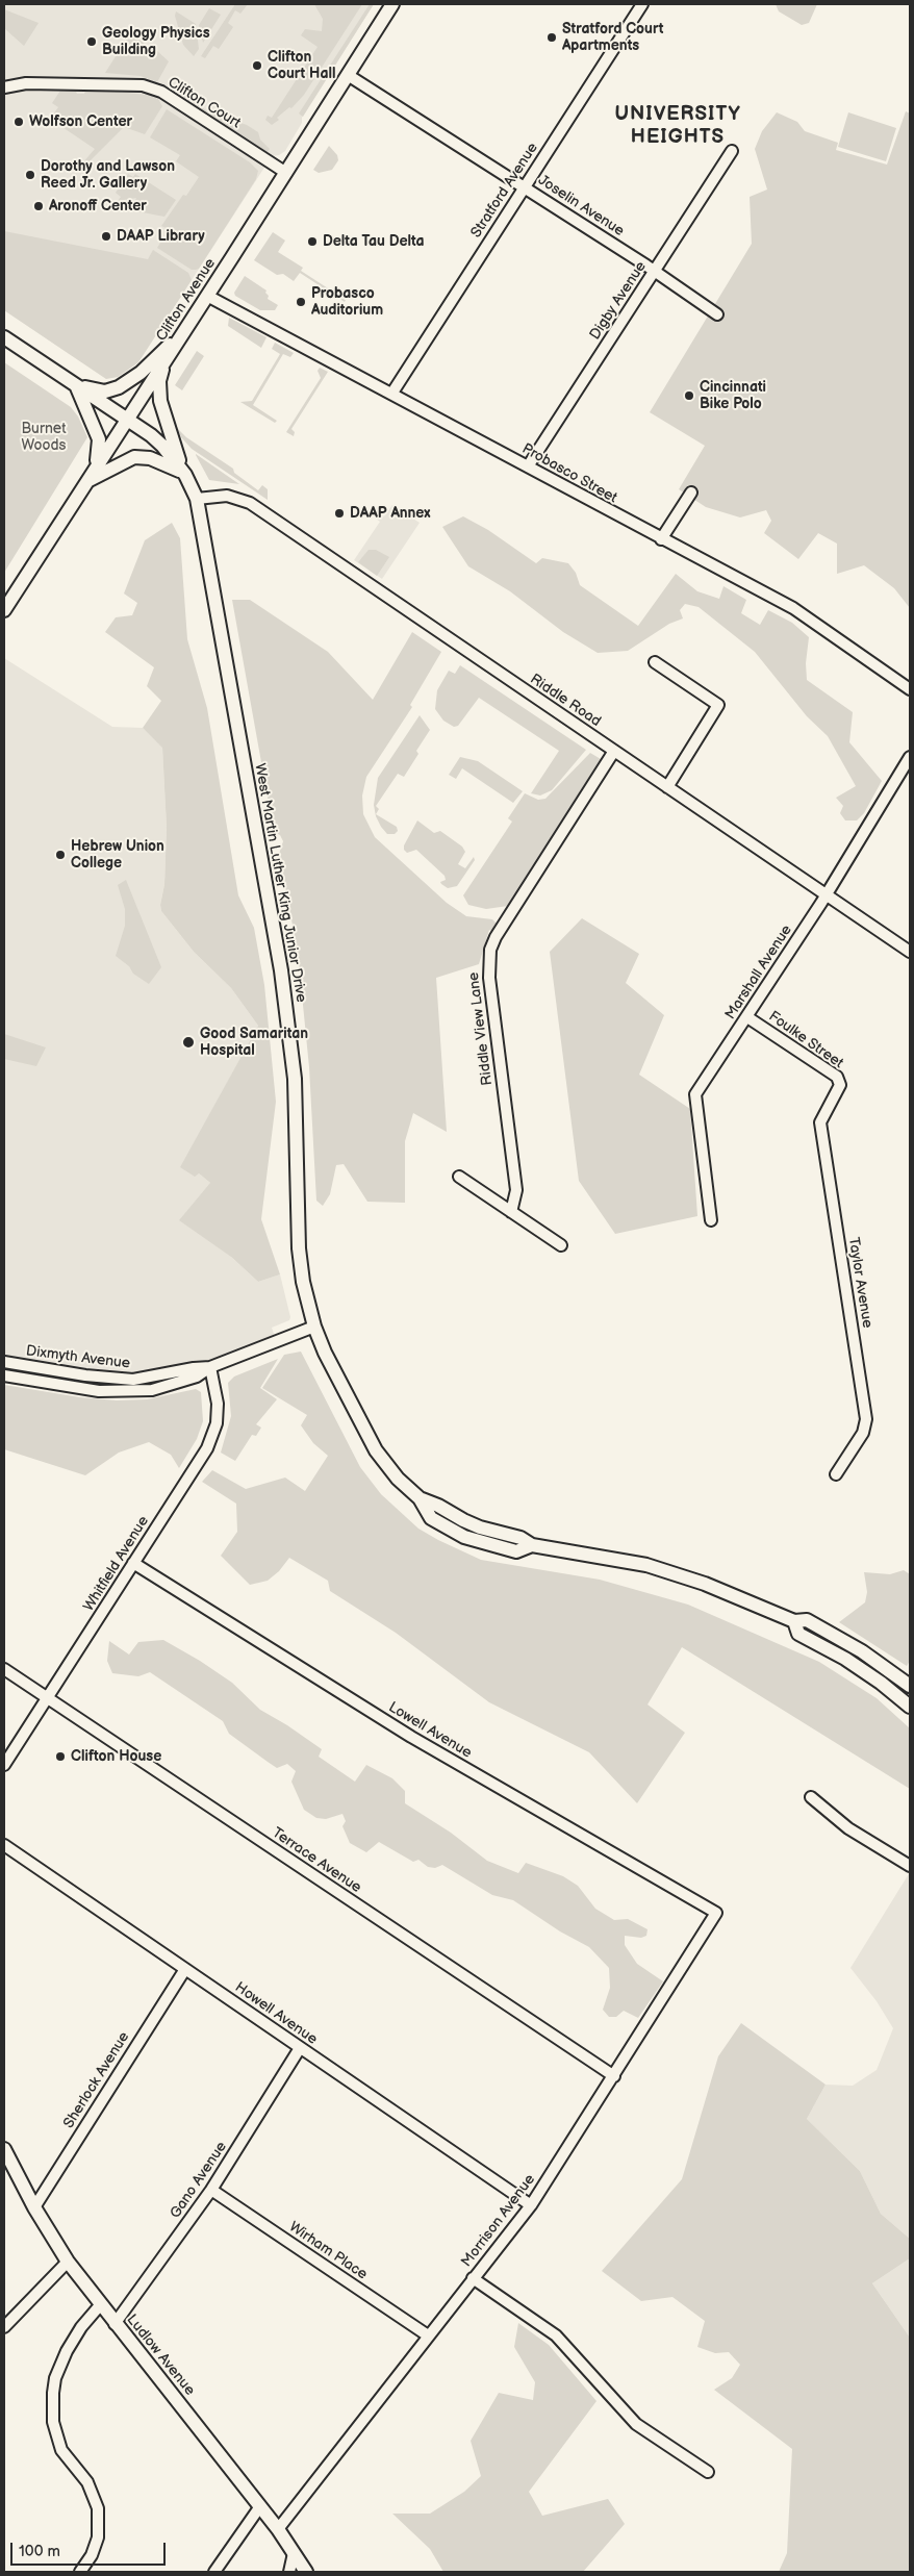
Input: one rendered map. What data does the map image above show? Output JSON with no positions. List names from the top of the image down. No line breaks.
{"streets":{"main road":["Clifton Avenue","West Martin Luther King Junior Drive","Ludlow Avenue"],"street":["Clifton Court","Stratford Avenue","Joselin Avenue","Digby Avenue","Probasco Street","Riddle Road","Marshall Avenue","Riddle View Lane","Foulke Street","Taylor Avenue","Dixmyth Avenue","Whitfield Avenue","Lowell Avenue","Terrace Avenue","Howell Avenue","Sherlock Avenue","Gano Avenue","Morrison Avenue","Wirham Place"]},"crossings":[["Clifton Court","Clifton Avenue"],["Stratford Avenue","Joselin Avenue"],["Stratford Avenue","Probasco Street"],["Joselin Avenue","Clifton Avenue"],["Joselin Avenue","Digby Avenue"],["Clifton Avenue","Probasco Street"],["Clifton Avenue","West Martin Luther King Junior Drive"],["Digby Avenue","Probasco Street"],["Riddle Road","West Martin Luther King Junior Drive"],["Riddle Road","Marshall Avenue"],["Riddle Road","Riddle View Lane"],["West Martin Luther King Junior Drive","Dixmyth Avenue"],["Marshall Avenue","Foulke Street"],["Foulke Street","Taylor Avenue"],["Dixmyth Avenue","Whitfield Avenue"],["Whitfield Avenue","Lowell Avenue"],["Whitfield Avenue","Terrace Avenue"],["Lowell Avenue","Morrison Avenue"],["Terrace Avenue","Morrison Avenue"],["Howell Avenue","Sherlock Avenue"],["Howell Avenue","Gano Avenue"],["Howell Avenue","Morrison Avenue"],["Sherlock Avenue","Ludlow Avenue"],["Gano Avenue","Wirham Place"],["Gano Avenue","Ludlow Avenue"],["Morrison Avenue","Wirham Place"],["Morrison Avenue","Ludlow Avenue"]],"districts":["UNIVERSITY HEIGHTS"],"parks":["Burnet Woods"],"places":["Stratford Court Apartments","Geology Physics Building","Clifton Court Hall","Wolfson Center","Dorothy and Lawson Reed Jr. Gallery","Aronoff Center","DAAP Library","Delta Tau Delta","Probasco Auditorium","Cincinnati Bike Polo","DAAP Annex","Hebrew Union College","Good Samaritan Hospital","Clifton House"],"scale_bar":"100 m"}
